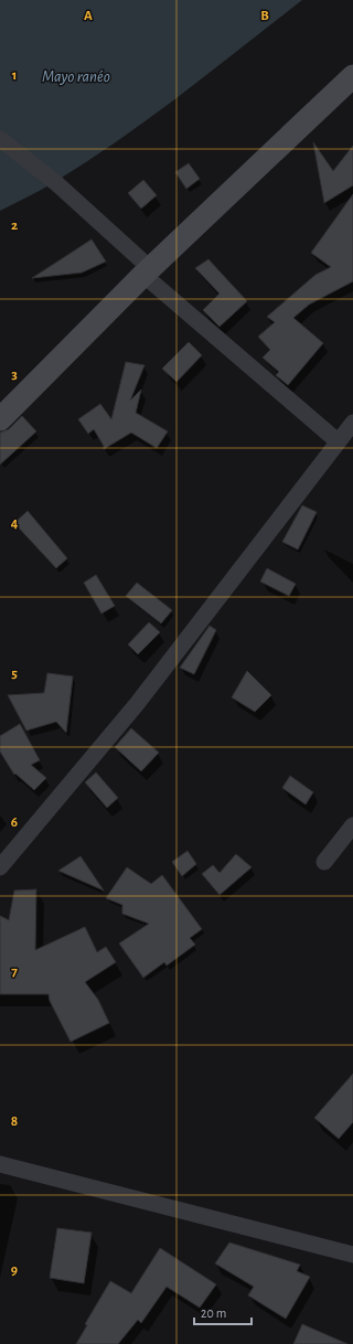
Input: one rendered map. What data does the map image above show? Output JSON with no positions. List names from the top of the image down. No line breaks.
{"water":["Mayo ranéo"],"scale_bar":"20 m","grid":{"columns":["A","B"],"rows":["1","2","3","4","5","6","7","8","9"]}}
